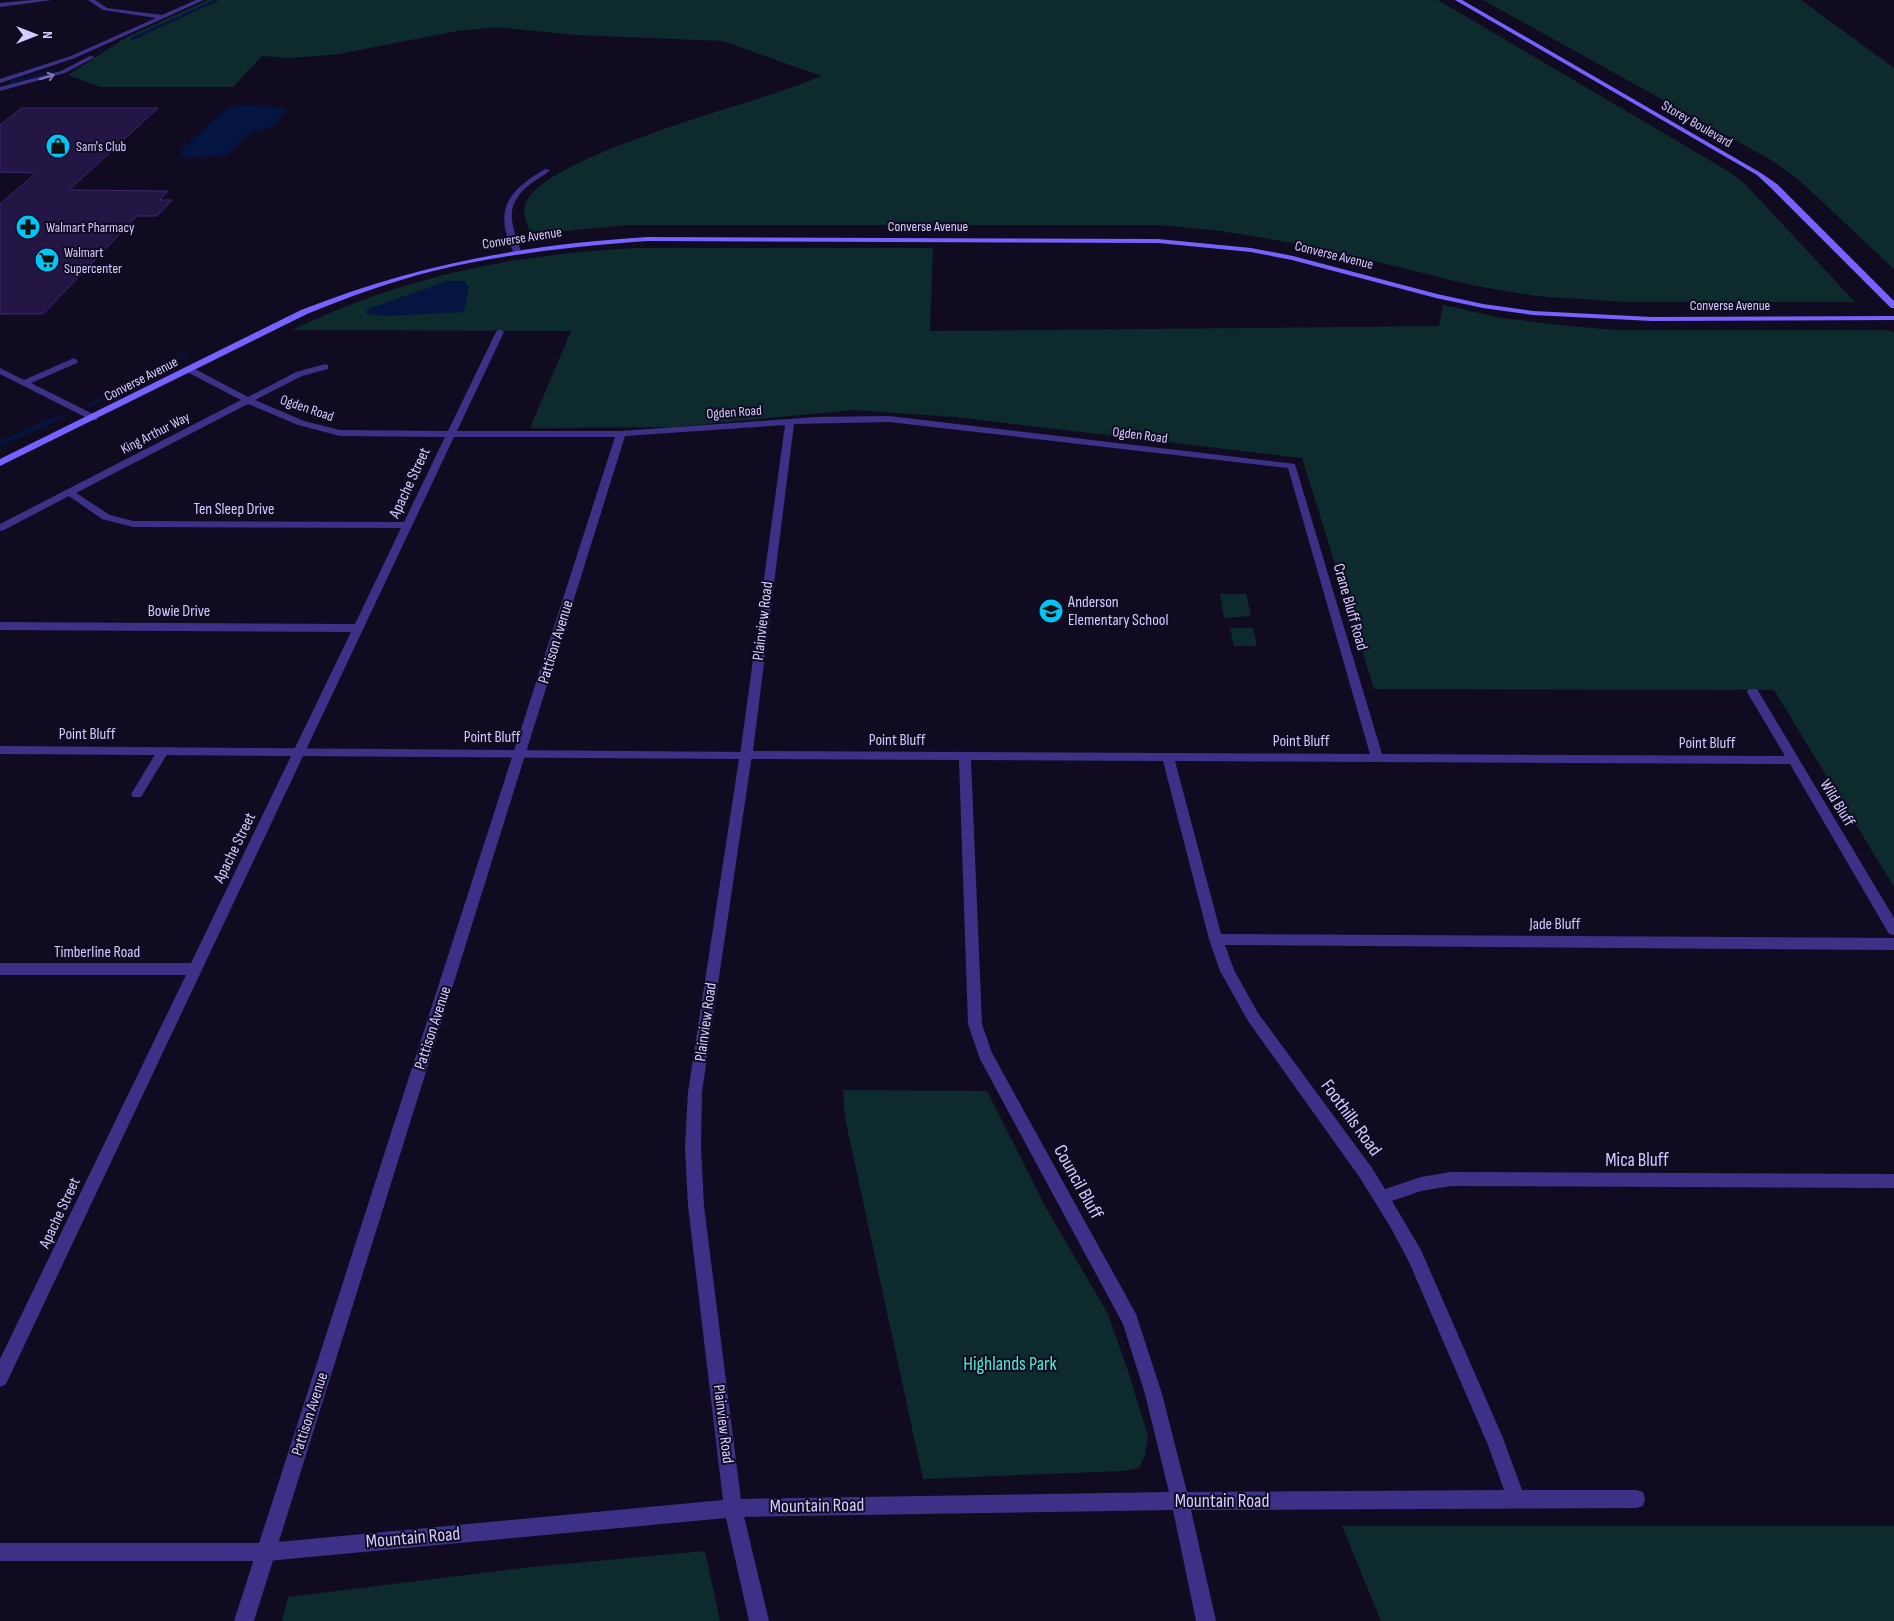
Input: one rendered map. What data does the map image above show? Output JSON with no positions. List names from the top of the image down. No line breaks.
{"streets":{"main road":["Storey Boulevard","Converse Avenue"],"street":["Ogden Road","King Arthur Way","Apache Street","Ten Sleep Drive","Crane Bluff Road","Bowie Drive","Plainview Road","Pattison Avenue","Point Bluff","Wild Bluff","Jade Bluff","Timberline Road","Foothills Road","Mica Bluff","Council Bluff","Mountain Road"]},"crossings":[["Converse Avenue","Ogden Road"],["Ogden Road","King Arthur Way"],["Ogden Road","Apache Street"],["Ogden Road","Crane Bluff Road"],["Ogden Road","Plainview Road"],["Ogden Road","Pattison Avenue"],["King Arthur Way","Ten Sleep Drive"],["Apache Street","Ten Sleep Drive"],["Apache Street","Bowie Drive"],["Apache Street","Point Bluff"],["Apache Street","Timberline Road"],["Crane Bluff Road","Point Bluff"],["Plainview Road","Point Bluff"],["Plainview Road","Mountain Road"],["Pattison Avenue","Point Bluff"],["Pattison Avenue","Mountain Road"],["Point Bluff","Wild Bluff"],["Point Bluff","Foothills Road"],["Point Bluff","Council Bluff"],["Jade Bluff","Foothills Road"],["Foothills Road","Mica Bluff"],["Foothills Road","Mountain Road"],["Council Bluff","Mountain Road"]],"parks":["Highlands Park"],"places":{"shop":["Sam's Club"],"pharmacy":["Walmart Pharmacy"],"supermarket":["Walmart Supercenter"],"school or university":["Anderson Elementary School"]},"north":"right"}
